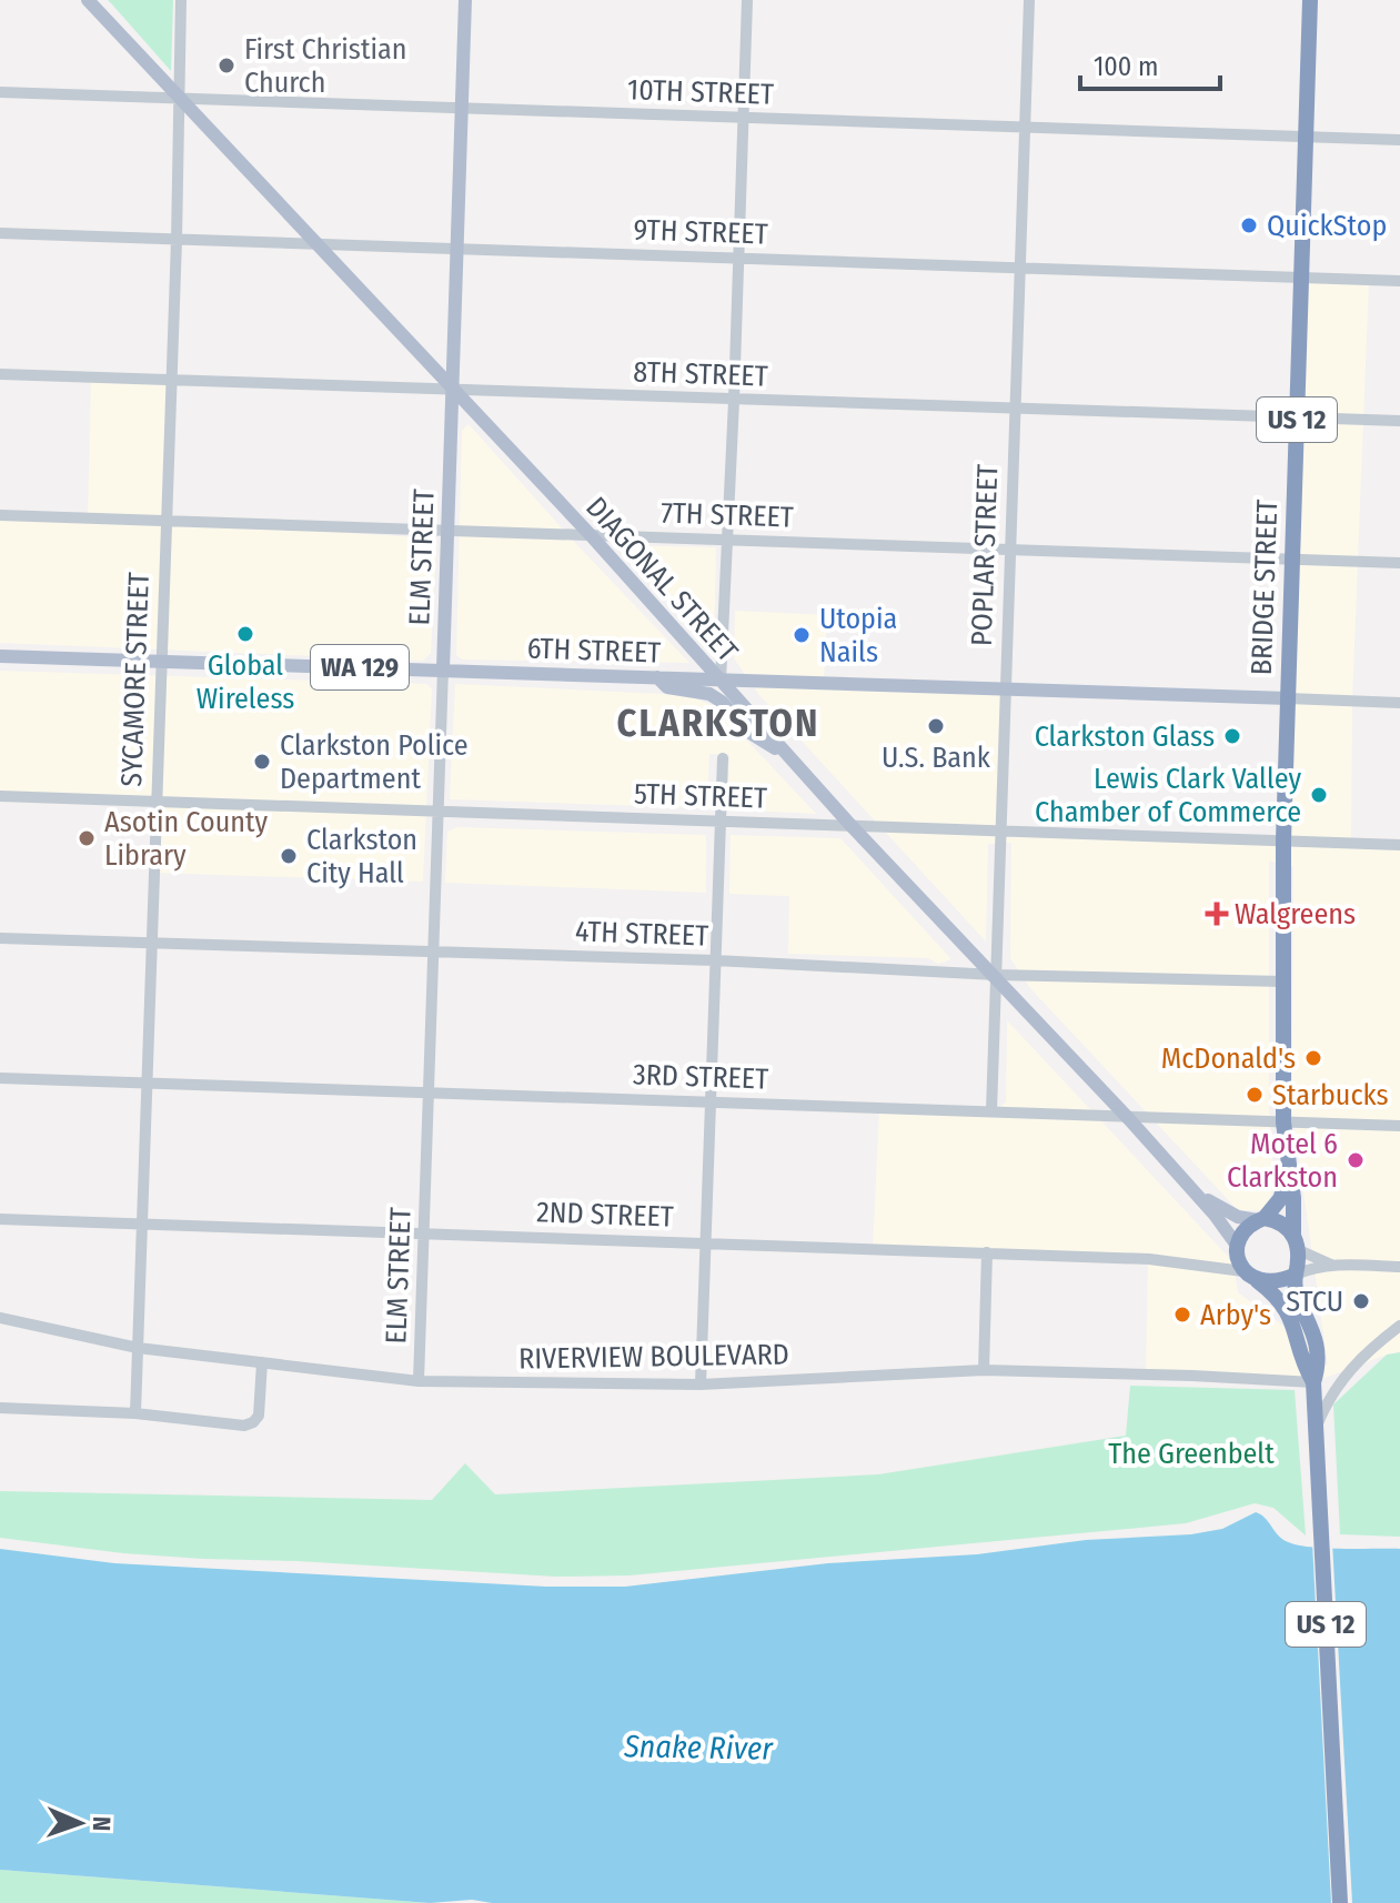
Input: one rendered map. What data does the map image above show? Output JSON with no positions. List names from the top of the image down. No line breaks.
{"streets":{"highway":["US 12","BRIDGE STREET"],"main road":["ELM STREET","DIAGONAL STREET","6TH STREET","WA 129"],"street":["10TH STREET","9TH STREET","8TH STREET","7TH STREET","POPLAR STREET","SYCAMORE STREET","5TH STREET","4TH STREET","3RD STREET","2ND STREET","RIVERVIEW BOULEVARD"]},"crossings":[["10TH STREET","POPLAR STREET"],["10TH STREET","ELM STREET"],["10TH STREET","DIAGONAL STREET"],["10TH STREET","BRIDGE STREET"],["10TH STREET","SYCAMORE STREET"],["9TH STREET","POPLAR STREET"],["9TH STREET","ELM STREET"],["9TH STREET","DIAGONAL STREET"],["9TH STREET","BRIDGE STREET"],["9TH STREET","SYCAMORE STREET"],["8TH STREET","POPLAR STREET"],["8TH STREET","ELM STREET"],["8TH STREET","DIAGONAL STREET"],["8TH STREET","BRIDGE STREET"],["8TH STREET","SYCAMORE STREET"],["US 12","DIAGONAL STREET"],["US 12","BRIDGE STREET"],["US 12","2ND STREET"],["US 12","RIVERVIEW BOULEVARD"],["7TH STREET","POPLAR STREET"],["7TH STREET","ELM STREET"],["7TH STREET","DIAGONAL STREET"],["7TH STREET","BRIDGE STREET"],["7TH STREET","SYCAMORE STREET"],["POPLAR STREET","DIAGONAL STREET"],["POPLAR STREET","6TH STREET"],["POPLAR STREET","5TH STREET"],["POPLAR STREET","4TH STREET"],["POPLAR STREET","3RD STREET"],["ELM STREET","DIAGONAL STREET"],["ELM STREET","6TH STREET"],["ELM STREET","5TH STREET"],["ELM STREET","4TH STREET"],["ELM STREET","3RD STREET"],["ELM STREET","2ND STREET"],["ELM STREET","RIVERVIEW BOULEVARD"],["DIAGONAL STREET","BRIDGE STREET"],["DIAGONAL STREET","6TH STREET"],["DIAGONAL STREET","WA 129"],["DIAGONAL STREET","SYCAMORE STREET"],["DIAGONAL STREET","5TH STREET"],["DIAGONAL STREET","4TH STREET"],["DIAGONAL STREET","3RD STREET"],["DIAGONAL STREET","2ND STREET"],["BRIDGE STREET","6TH STREET"],["BRIDGE STREET","5TH STREET"],["BRIDGE STREET","4TH STREET"],["BRIDGE STREET","3RD STREET"],["BRIDGE STREET","2ND STREET"],["6TH STREET","WA 129"],["6TH STREET","SYCAMORE STREET"],["SYCAMORE STREET","5TH STREET"],["SYCAMORE STREET","4TH STREET"],["SYCAMORE STREET","3RD STREET"],["SYCAMORE STREET","2ND STREET"],["SYCAMORE STREET","RIVERVIEW BOULEVARD"]],"districts":["CLARKSTON"],"water":["Snake River"],"parks":["The Greenbelt"],"places":{"other":["First Christian Church","QuickStop","Global Wireless","Utopia Nails","U.S. Bank","Clarkston Glass","Clarkston Police Department","Lewis Clark Valley Chamber of Commerce","Asotin County Library","Clarkston City Hall","McDonald's","Starbucks","Motel 6 Clarkston","STCU","Arby's"],"health":["Walgreens"]},"scale_bar":"100 m","north":"right"}
